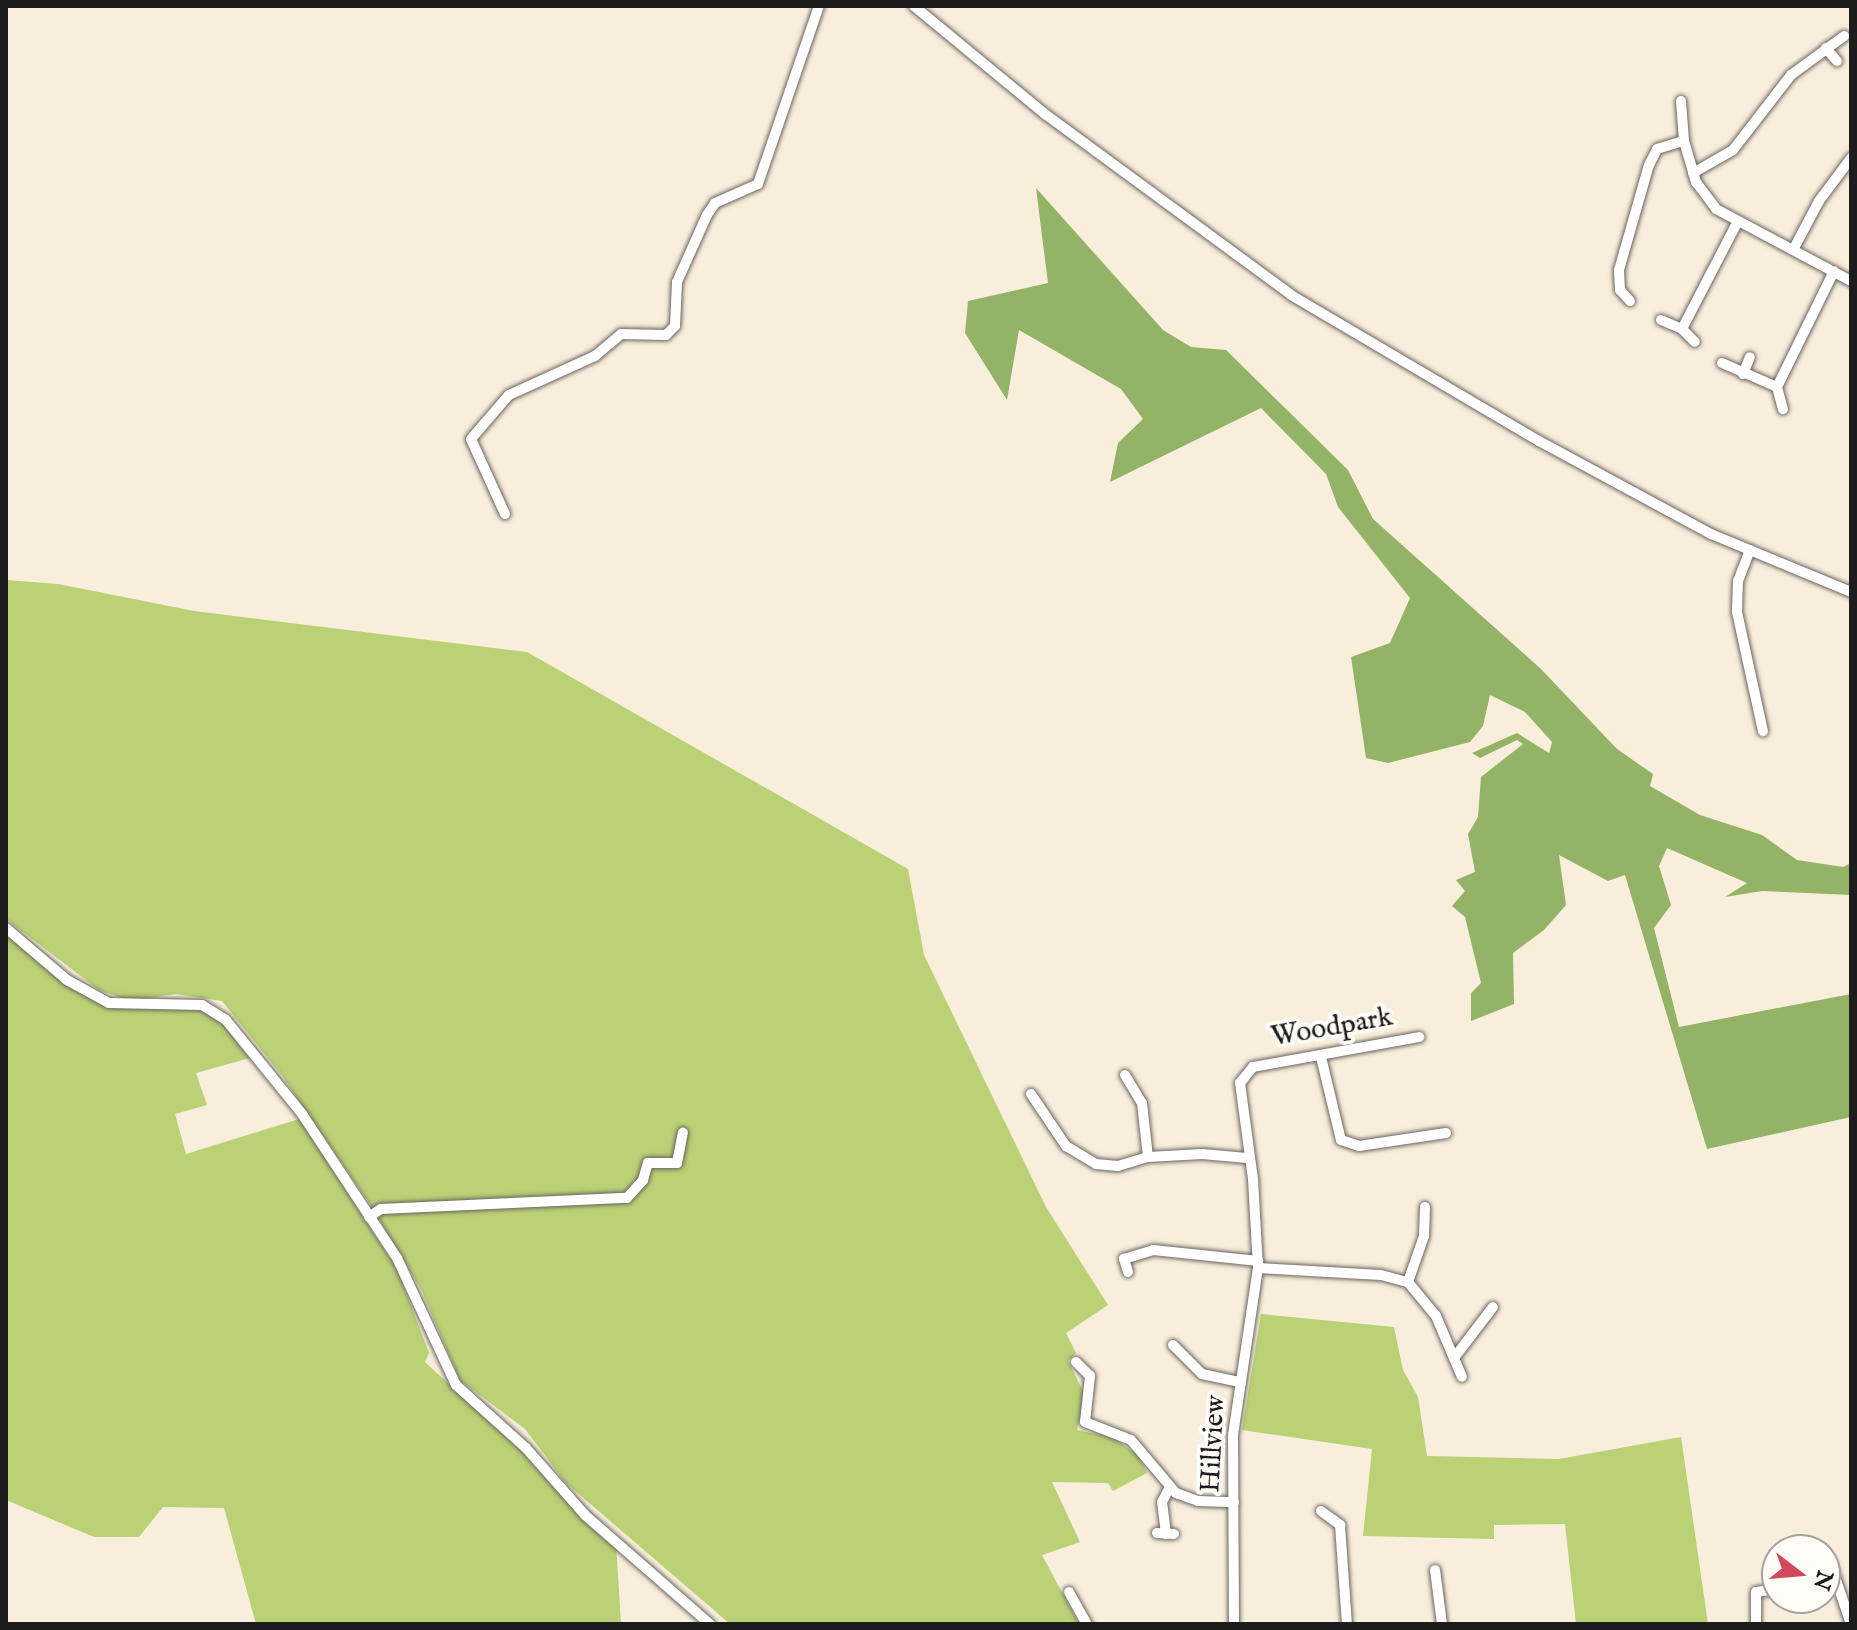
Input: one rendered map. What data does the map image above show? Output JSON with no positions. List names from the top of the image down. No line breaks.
{"streets":{"street":["Woodpark","Hillview"]},"crossings":[["Woodpark","Hillview"]],"north":"right"}
